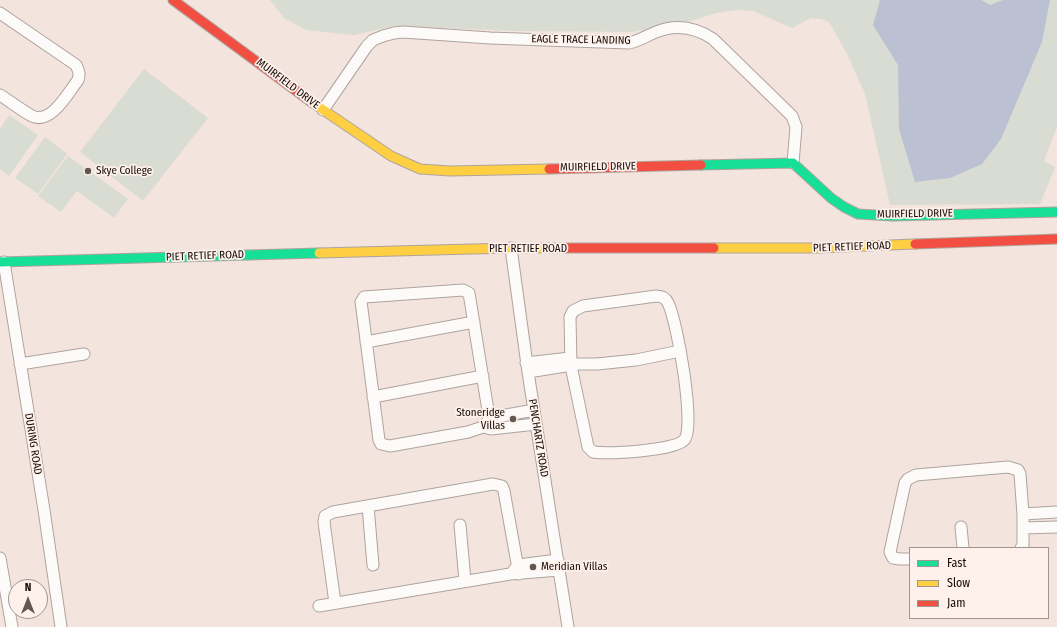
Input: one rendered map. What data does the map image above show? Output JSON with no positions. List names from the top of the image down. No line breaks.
{"streets":{"street":["EAGLE TRACE LANDING","MUIRFIELD DRIVE","PIET RETIEF ROAD","PENCHARTZ ROAD","DURING ROAD"]},"crossings":[["EAGLE TRACE LANDING","MUIRFIELD DRIVE"],["PIET RETIEF ROAD","PENCHARTZ ROAD"],["PIET RETIEF ROAD","DURING ROAD"]],"places":["Skye College","Stoneridge Villas","Meridian Villas"],"legend":["Fast","Slow","Jam"],"north":"top"}
